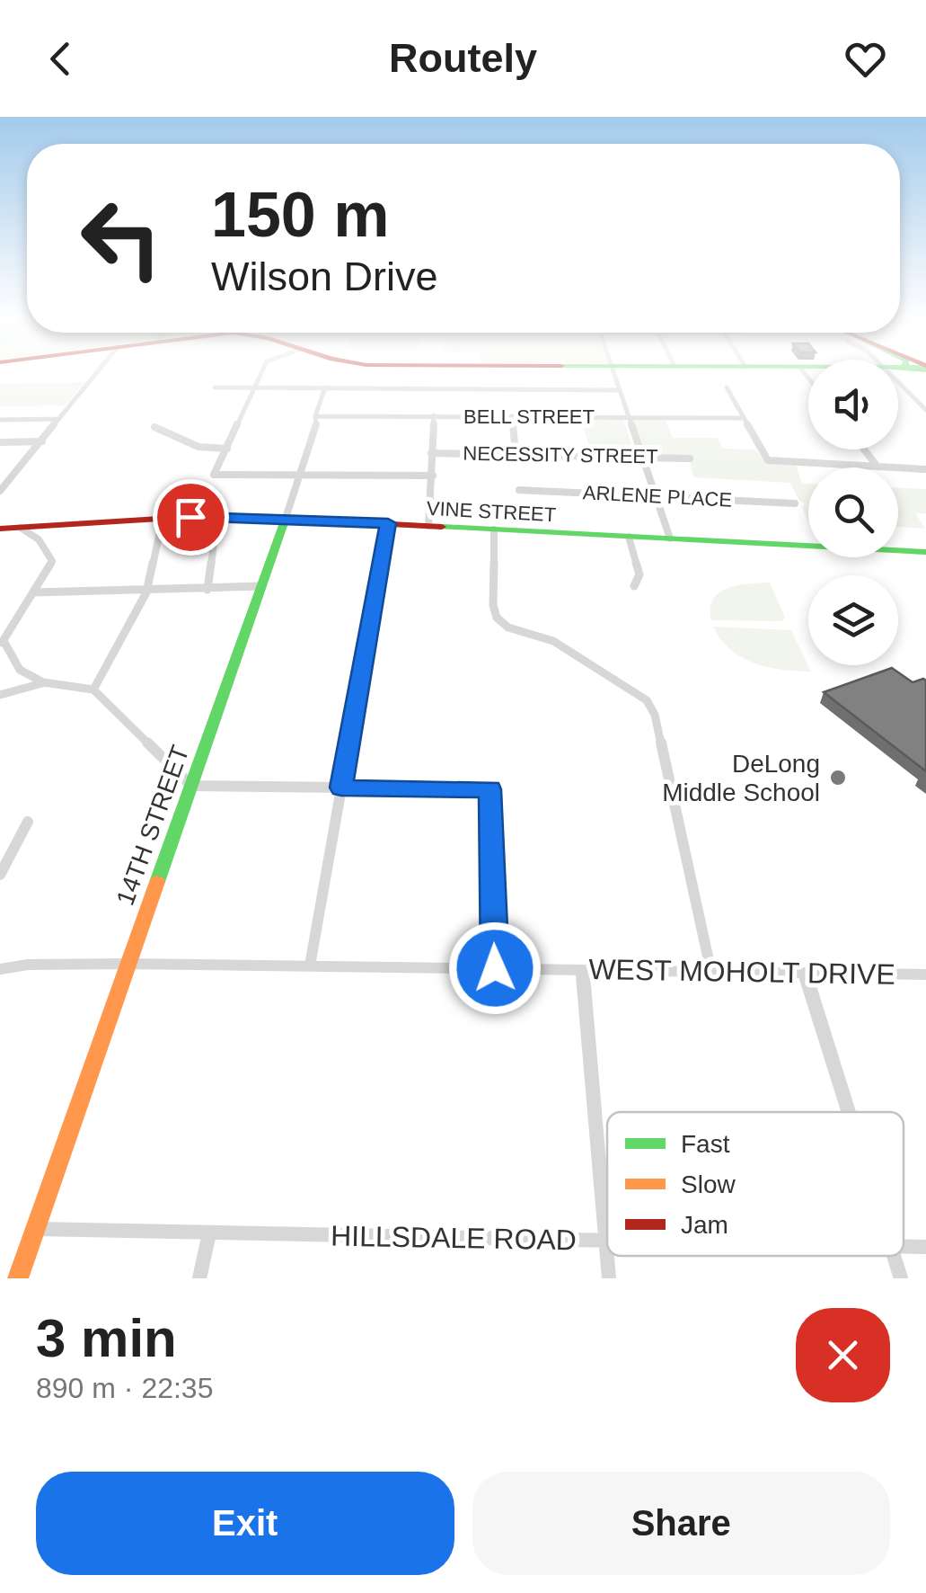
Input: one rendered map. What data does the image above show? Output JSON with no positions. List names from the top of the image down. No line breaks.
{"streets":{"main road":["VINE STREET","14TH STREET"],"street":["BELL STREET","NECESSITY STREET","ARLENE PLACE","WEST MOHOLT DRIVE","HILLSDALE ROAD"]},"crossings":[["BELL STREET","14TH STREET"],["VINE STREET","14TH STREET"],["14TH STREET","WEST MOHOLT DRIVE"],["14TH STREET","HILLSDALE ROAD"]],"places":["DeLong Middle School"],"legend":["Fast","Slow","Jam"],"page":{"header":"Routely","turn":["150 m","Wilson Drive"],"heading":["3 min","890 m · 22:35"],"buttons":["Exit","Share"]}}
